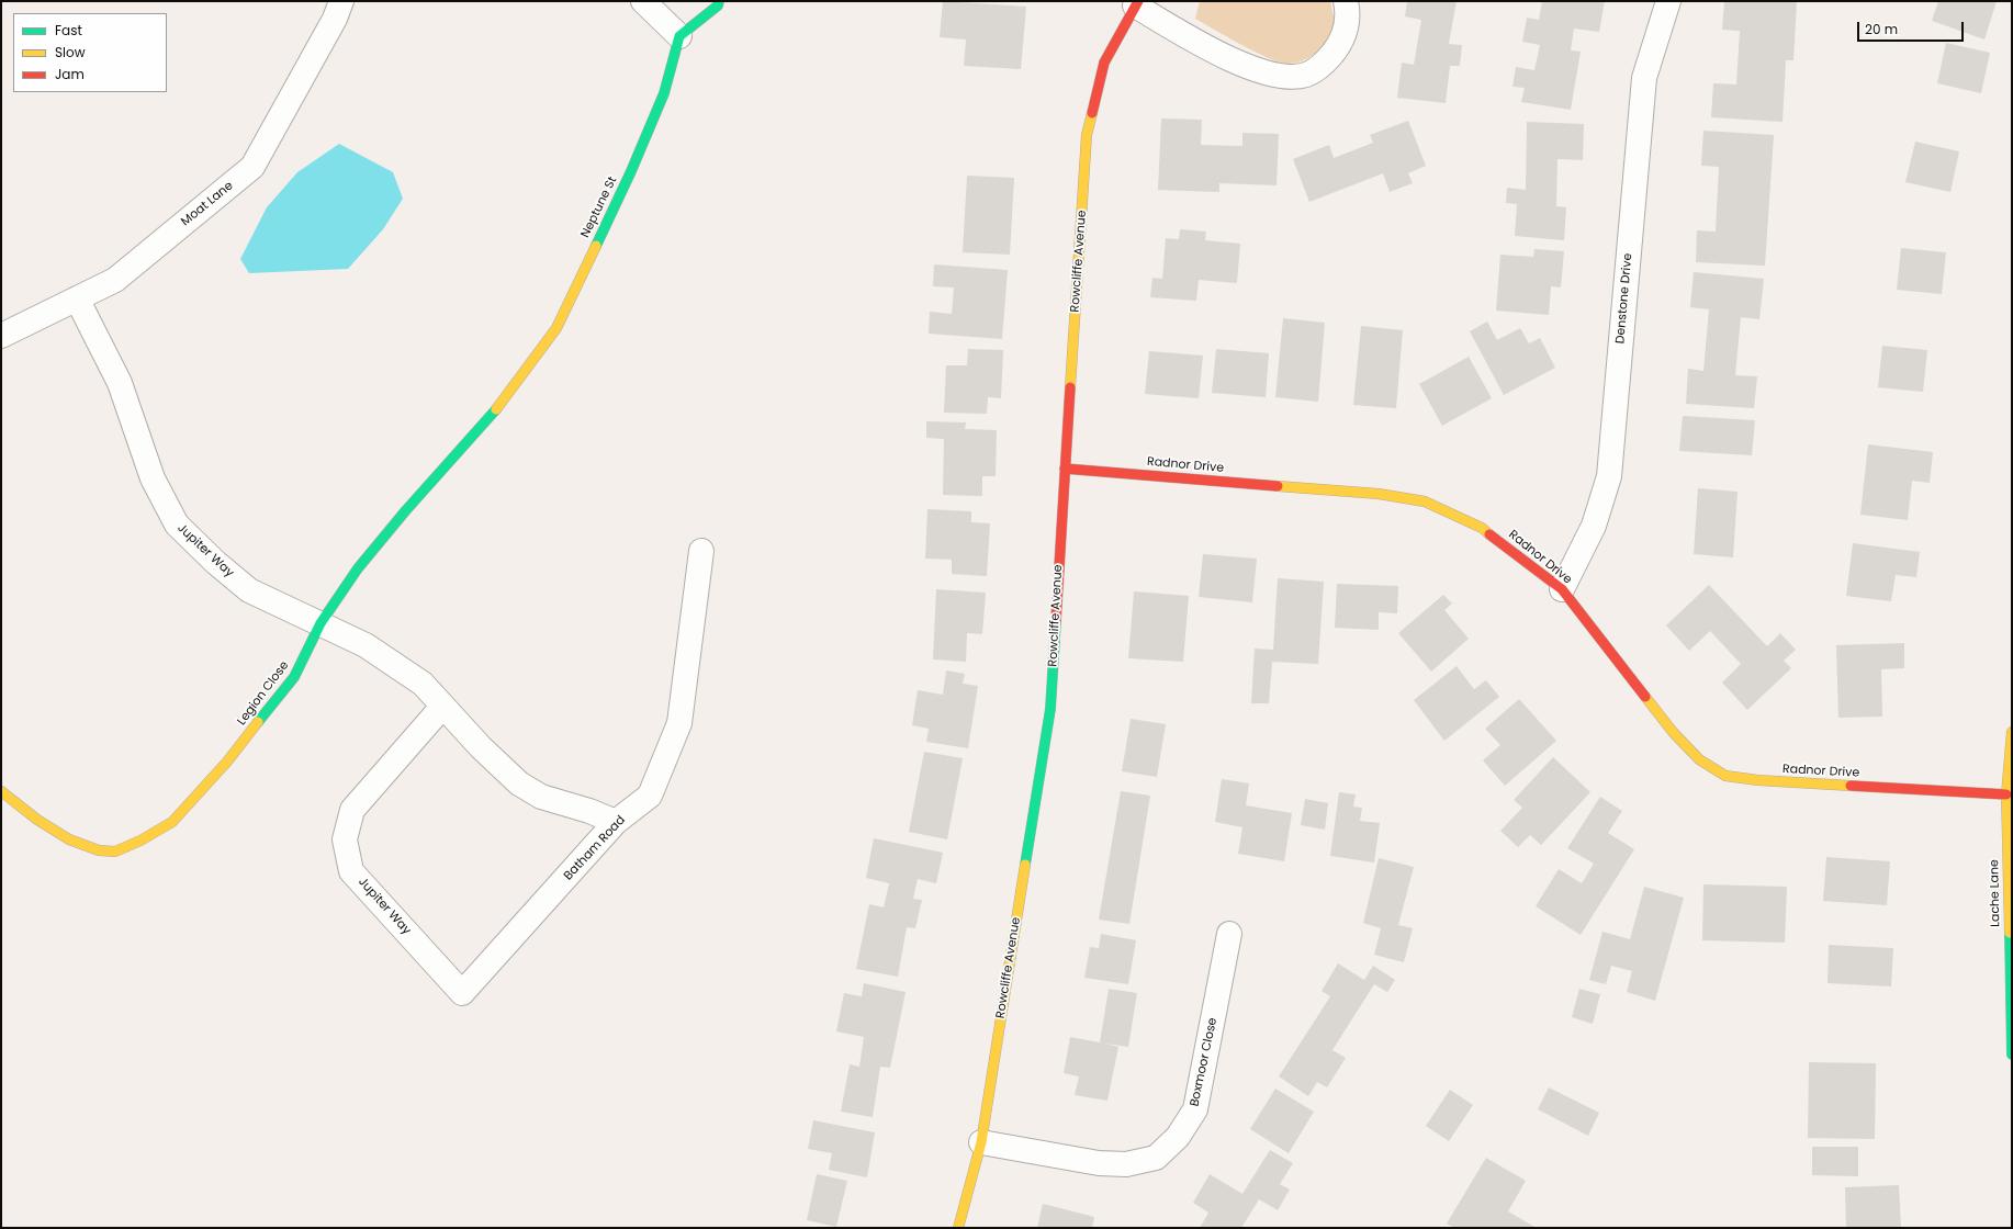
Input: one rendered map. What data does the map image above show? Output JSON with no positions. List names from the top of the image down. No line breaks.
{"streets":{"street":["Moat Lane","Neptune St","Rowcliffe Avenue","Denstone Drive","Radnor Drive","Jupiter Way","Legion Close","Batham Road","Lache Lane","Boxmoor Close"]},"crossings":[["Moat Lane","Jupiter Way"],["Neptune St","Legion Close"],["Rowcliffe Avenue","Radnor Drive"],["Rowcliffe Avenue","Boxmoor Close"],["Denstone Drive","Radnor Drive"],["Radnor Drive","Lache Lane"],["Jupiter Way","Legion Close"],["Jupiter Way","Batham Road"]],"legend":["Fast","Slow","Jam"],"scale_bar":"20 m"}
